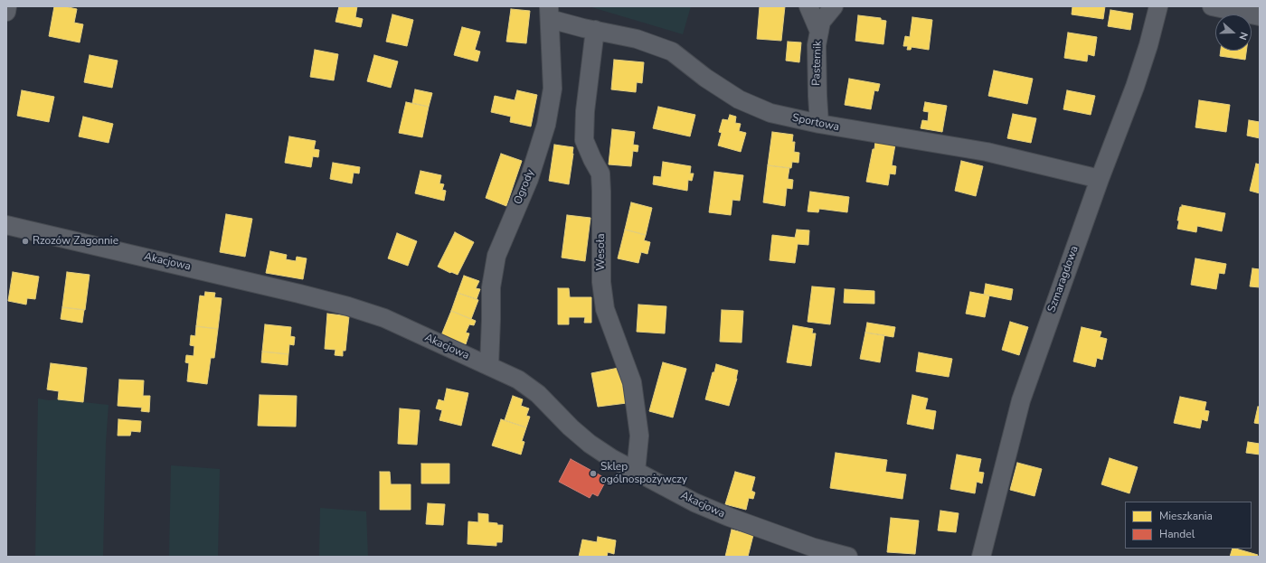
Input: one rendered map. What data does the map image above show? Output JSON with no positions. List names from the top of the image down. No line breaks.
{"streets":{"street":["Pasternik","Sportowa","Ogrody","Wesoła","Akacjowa","Szmaragdowa"]},"crossings":[["Pasternik","Sportowa"],["Sportowa","Ogrody"],["Sportowa","Wesoła"],["Sportowa","Szmaragdowa"],["Ogrody","Akacjowa"],["Wesoła","Akacjowa"]],"places":["Rzozów Zagonnie","Sklep ogólnospożywczy"],"legend":["Mieszkania","Handel"],"north":"right"}
